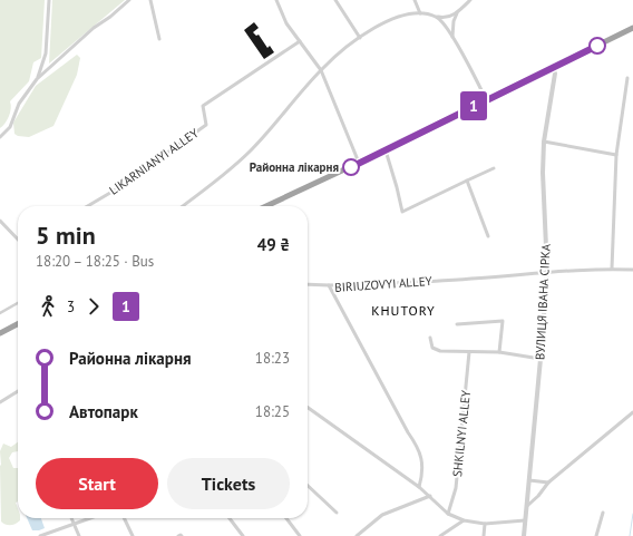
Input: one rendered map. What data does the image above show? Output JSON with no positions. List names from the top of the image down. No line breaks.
{"streets":{"street":["LIKARNIANYI ALLEY","BIRIUZOVYI ALLEY","ВУЛИЦЯ ІВАНА СІРКА","SHKILNYI ALLEY"]},"crossings":[["BIRIUZOVYI ALLEY","ВУЛИЦЯ ІВАНА СІРКА"]],"districts":["KHUTORY"],"places":["Районна лікарня"],"lines":["bus line 1"],"page":{"on_map":"1","heading":["5 min","18:20 – 18:25 · Bus","49 ₴"],"legs":["3","1"],"list":[{"name":"Районна лікарня","value":"18:23"},{"name":"Автопарк","value":"18:25"}],"buttons":["Start","Tickets"]}}
